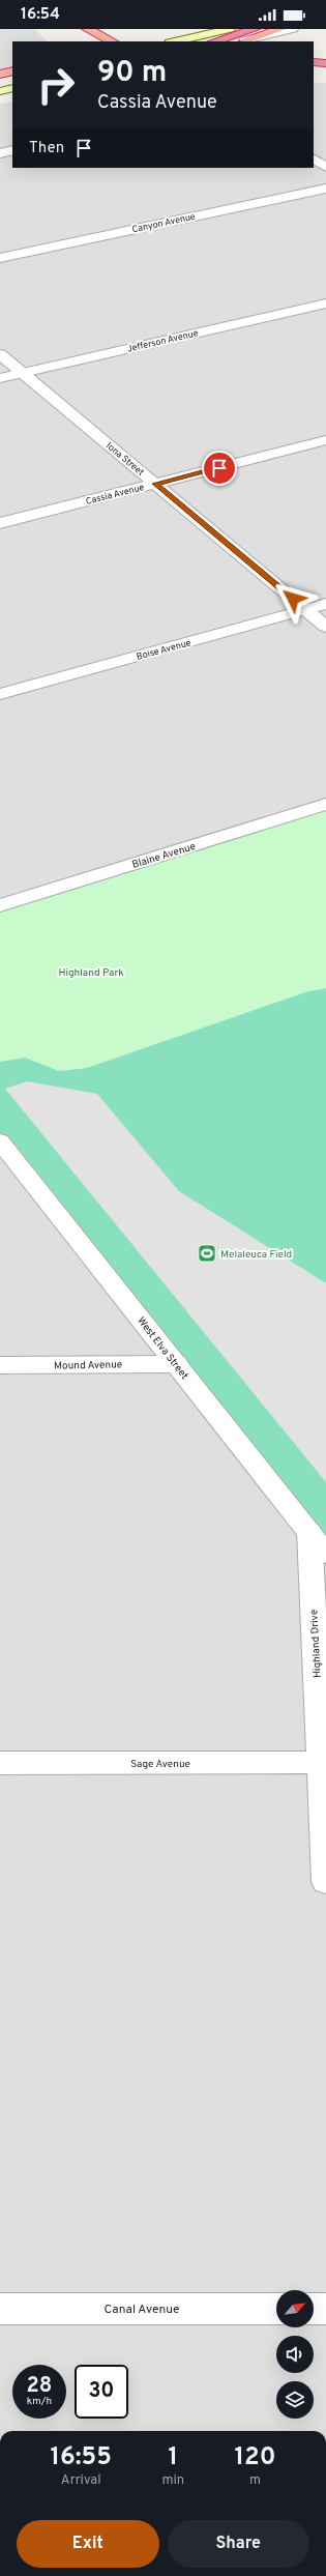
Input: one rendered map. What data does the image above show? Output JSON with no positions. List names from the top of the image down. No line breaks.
{"streets":{"street":["Canyon Avenue","Jefferson Avenue","Iona Street","Cassia Avenue","Boise Avenue","Blaine Avenue","West Elva Street","Mound Avenue","Highland Drive","Sage Avenue","Canal Avenue"]},"crossings":[["Jefferson Avenue","Iona Street"],["Iona Street","Cassia Avenue"],["Iona Street","Boise Avenue"],["West Elva Street","Mound Avenue"],["West Elva Street","Highland Drive"],["Highland Drive","Sage Avenue"]],"parks":["Highland Park"],"places":{"sports":["Melaleuca Field"]},"north":"top right","page":{"status":"16:54","turn":["90 m","Cassia Avenue"],"then":"Then","speed":"28 km/h","limit":"30","eta":["16:55","Arrival","1","min","120","m"],"buttons":["Exit","Share"]}}
